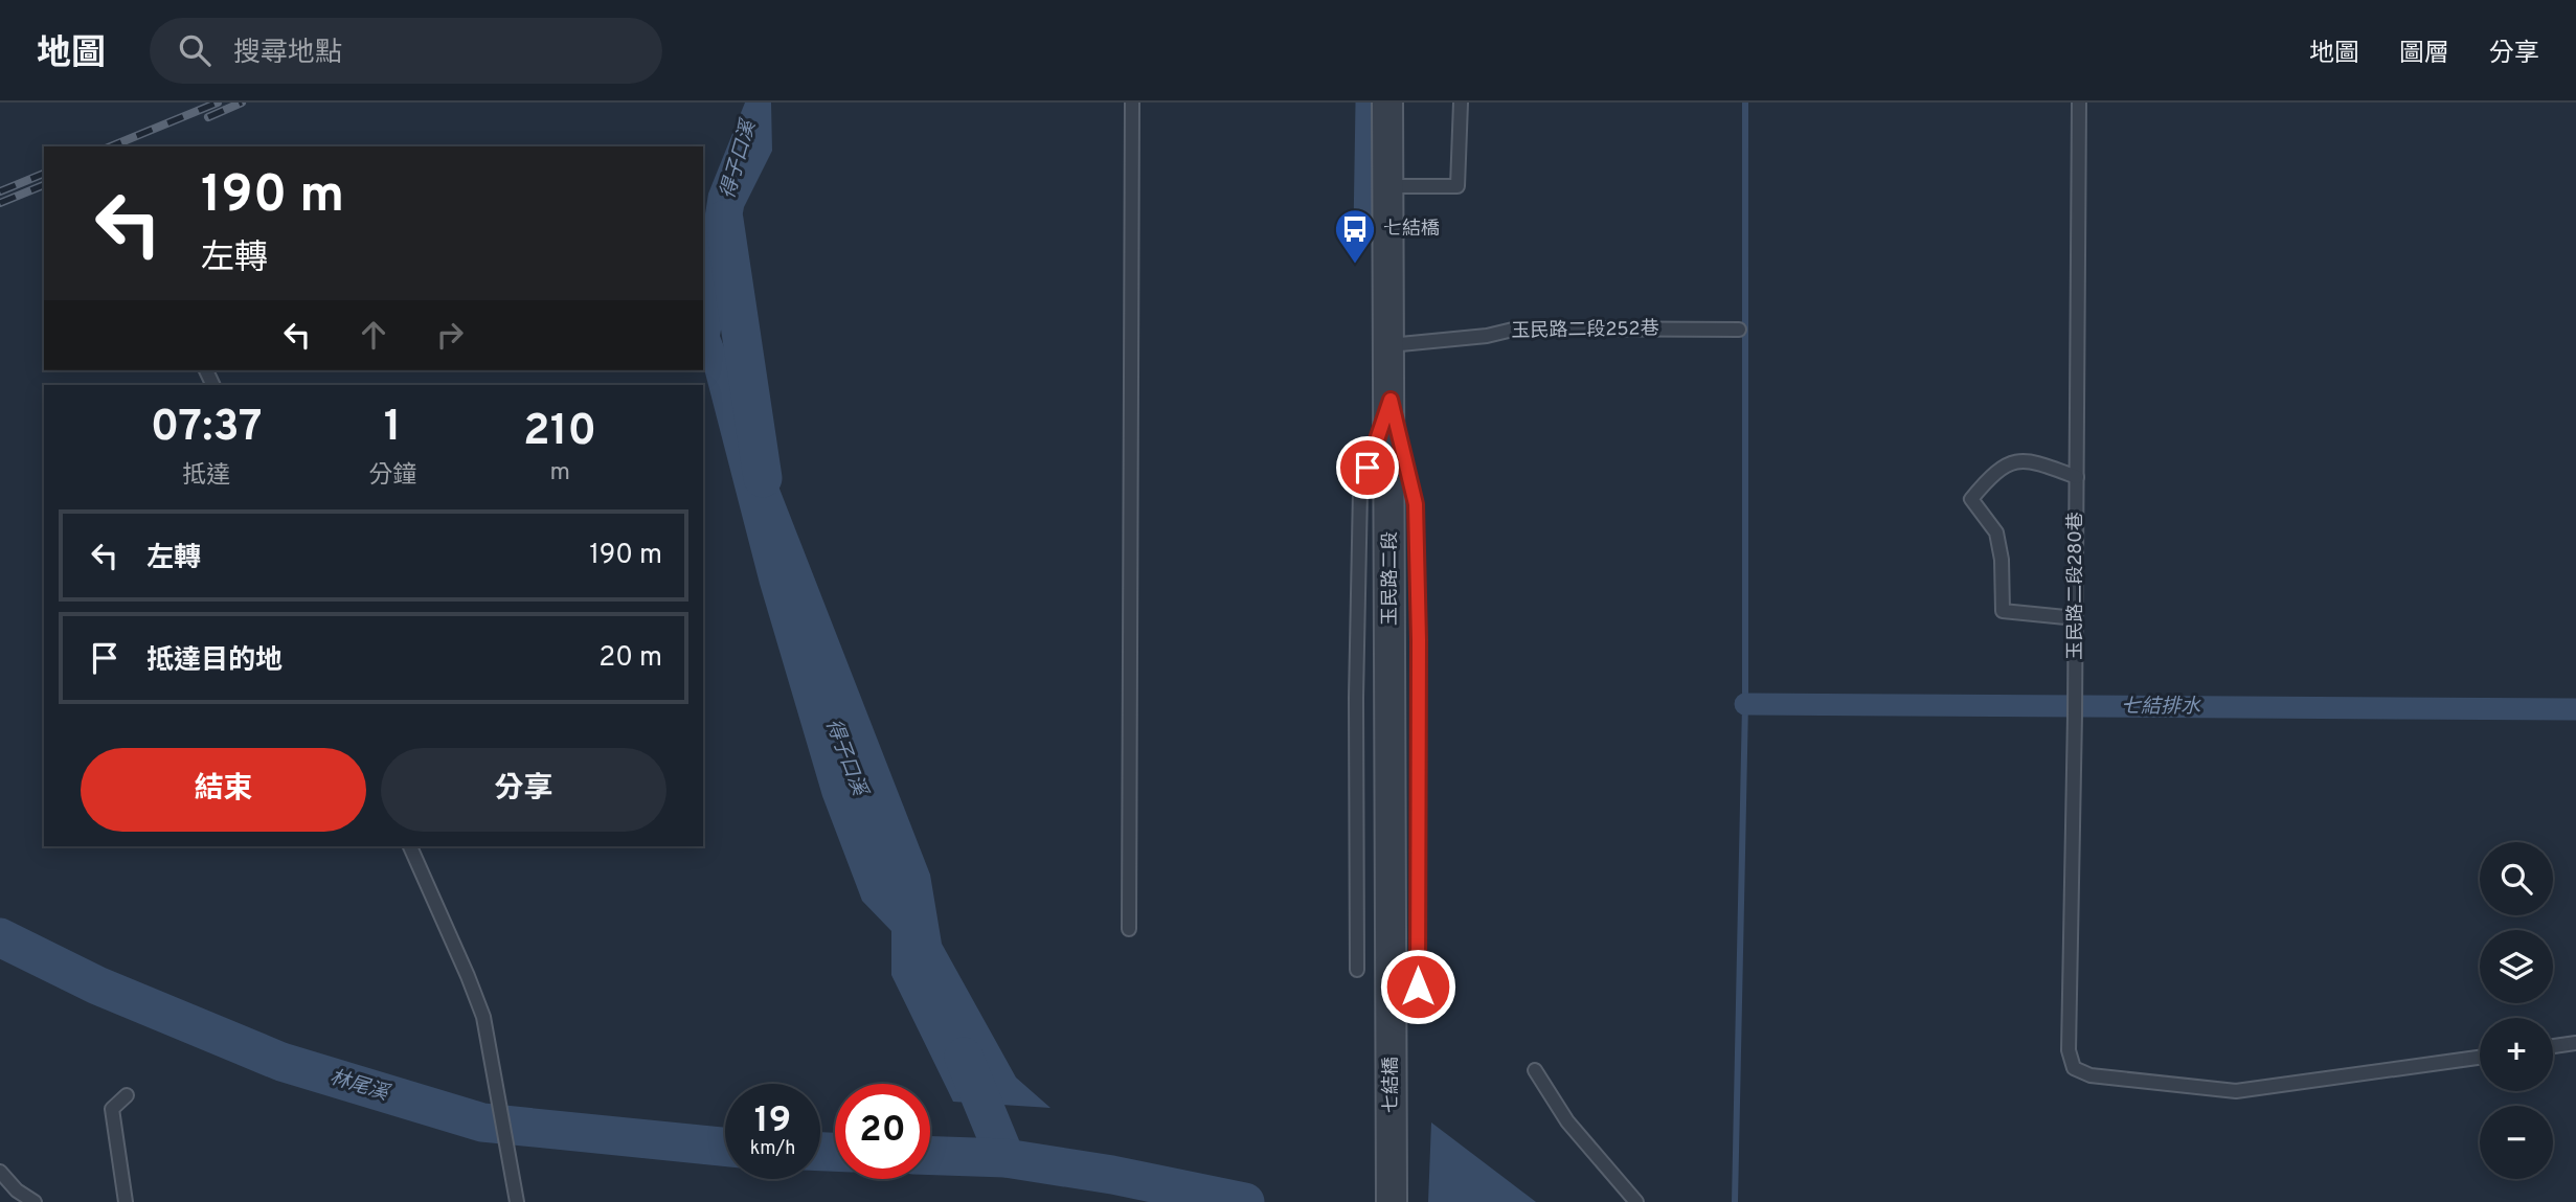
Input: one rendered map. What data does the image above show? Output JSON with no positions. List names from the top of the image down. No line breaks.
{"streets":{"street":["玉民路二段","七結橋"],"lane":["玉民路二段252巷","玉民路二段280巷"]},"crossings":[["玉民路二段252巷","玉民路二段"],["玉民路二段","七結橋"]],"water":["得子口溪","七結排水","林尾溪"],"places":{"bus stop":["七結橋"]},"page":{"header":"地圖","search":"搜尋地點","nav":["地圖","圖層","分享"],"turn":["190 m","左轉"],"eta":["07:37","抵達","1","分鐘","210","m"],"list":[{"name":"左轉","value":"190 m"},{"name":"抵達目的地","value":"20 m"}],"buttons":["結束","分享"],"map_buttons":["+","−"],"speed":"19 km/h","limit":"20"}}
